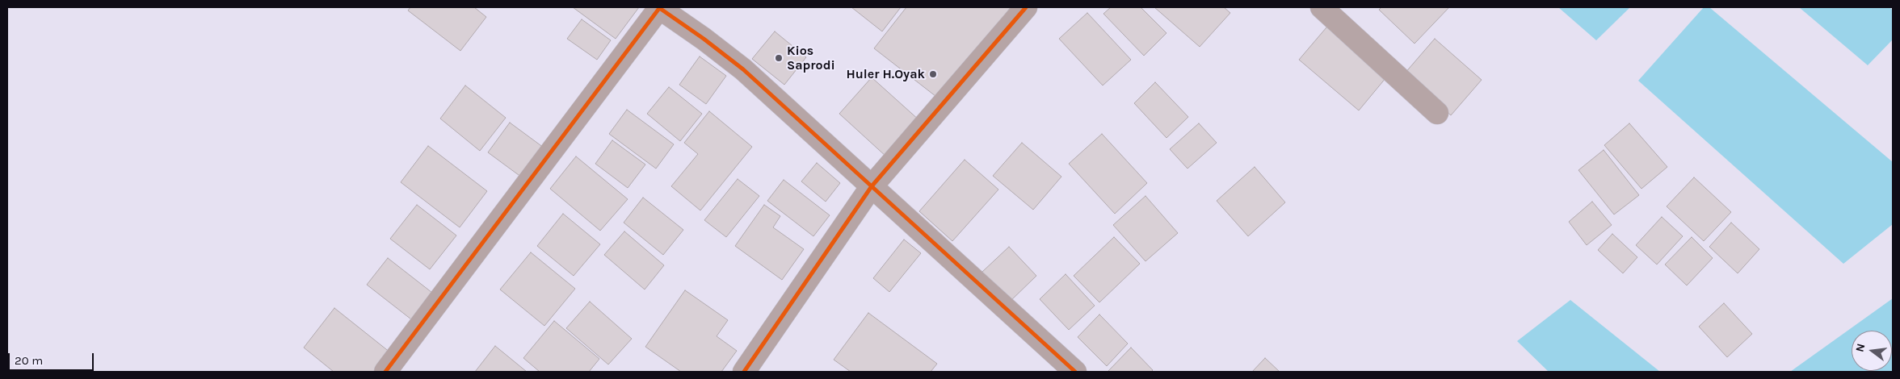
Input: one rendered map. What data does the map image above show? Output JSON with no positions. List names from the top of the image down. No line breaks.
{"places":["Kios Saprodi","Huler H.Oyak"],"scale_bar":"20 m","north":"left"}
